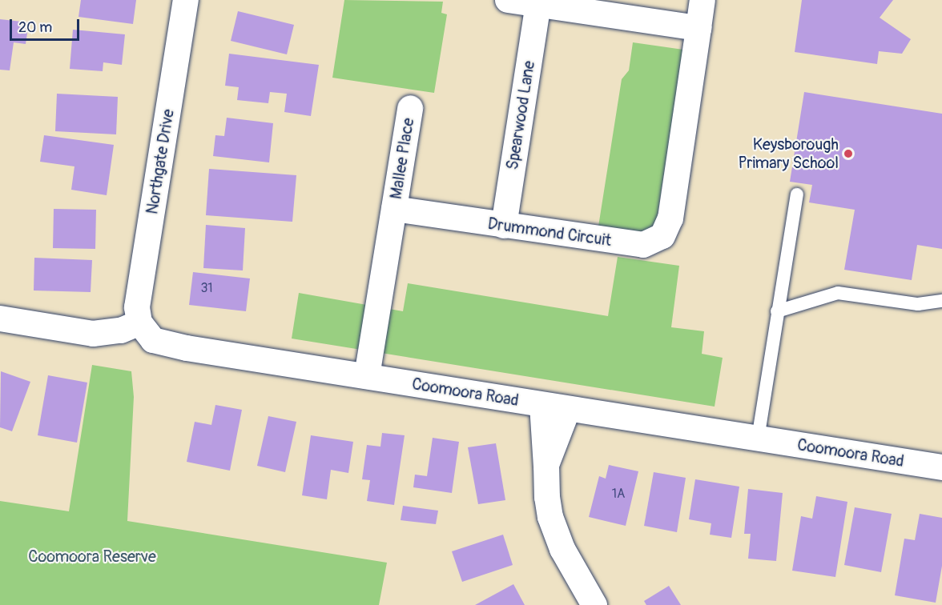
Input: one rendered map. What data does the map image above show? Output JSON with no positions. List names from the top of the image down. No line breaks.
{"streets":{"street":["Spearwood Lane","Mallee Place","Northgate Drive","Drummond Circuit","Coomoora Road"]},"crossings":[["Spearwood Lane","Drummond Circuit"],["Mallee Place","Drummond Circuit"],["Northgate Drive","Coomoora Road"]],"parks":["Coomoora Reserve"],"places":["Keysborough Primary School"],"house_numbers":["31","1A"],"scale_bar":"20 m"}
